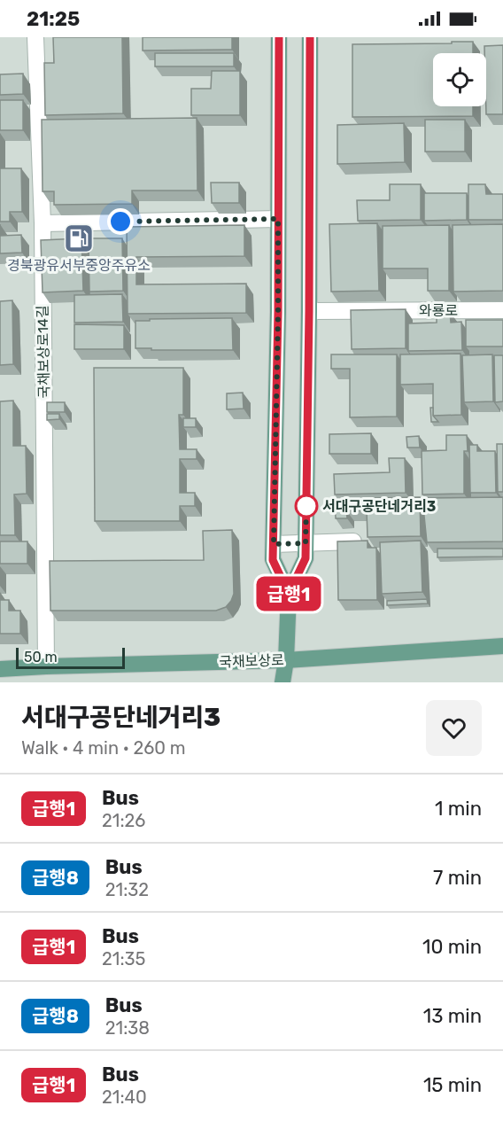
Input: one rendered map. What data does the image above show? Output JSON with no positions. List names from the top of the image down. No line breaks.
{"streets":{"main road":["국채보상로"],"street":["와룡로","국채보상로14길"]},"crossings":[["국채보상로14길","국채보상로"]],"places":{"fuel station":["경북광유서부중앙주유소"],"other":["서대구공단네거리3"]},"lines":["bus line 급행1"],"scale_bar":"50 m","page":{"status":"21:25","on_map":"급행1","scale":"50 m","heading":["서대구공단네거리3","Walk · 4 min · 260 m"],"list":[{"mark":"급행1","name":"Bus","note":"21:26","value":"1 min"},{"mark":"급행8","name":"Bus","note":"21:32","value":"7 min"},{"mark":"급행1","name":"Bus","note":"21:35","value":"10 min"},{"mark":"급행8","name":"Bus","note":"21:38","value":"13 min"},{"mark":"급행1","name":"Bus","note":"21:40","value":"15 min"}]}}
